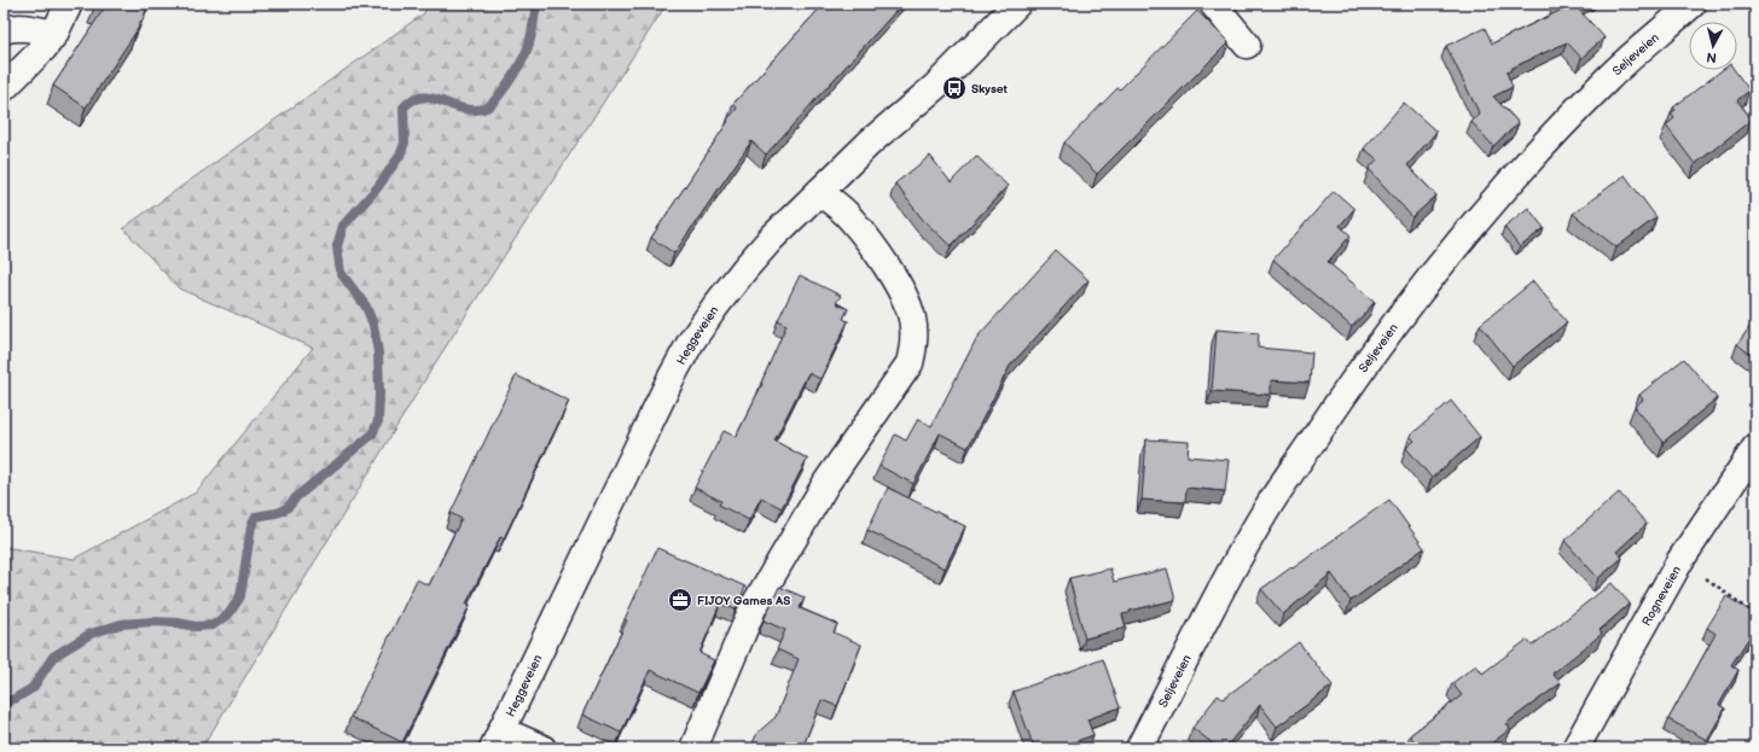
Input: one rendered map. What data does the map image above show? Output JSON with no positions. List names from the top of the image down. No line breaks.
{"streets":{"street":["Seljeveien","Heggeveien","Rogneveien"]},"places":{"bus stop":["Skyset"],"office":["FIJOY Games AS"]},"north":"bottom"}
